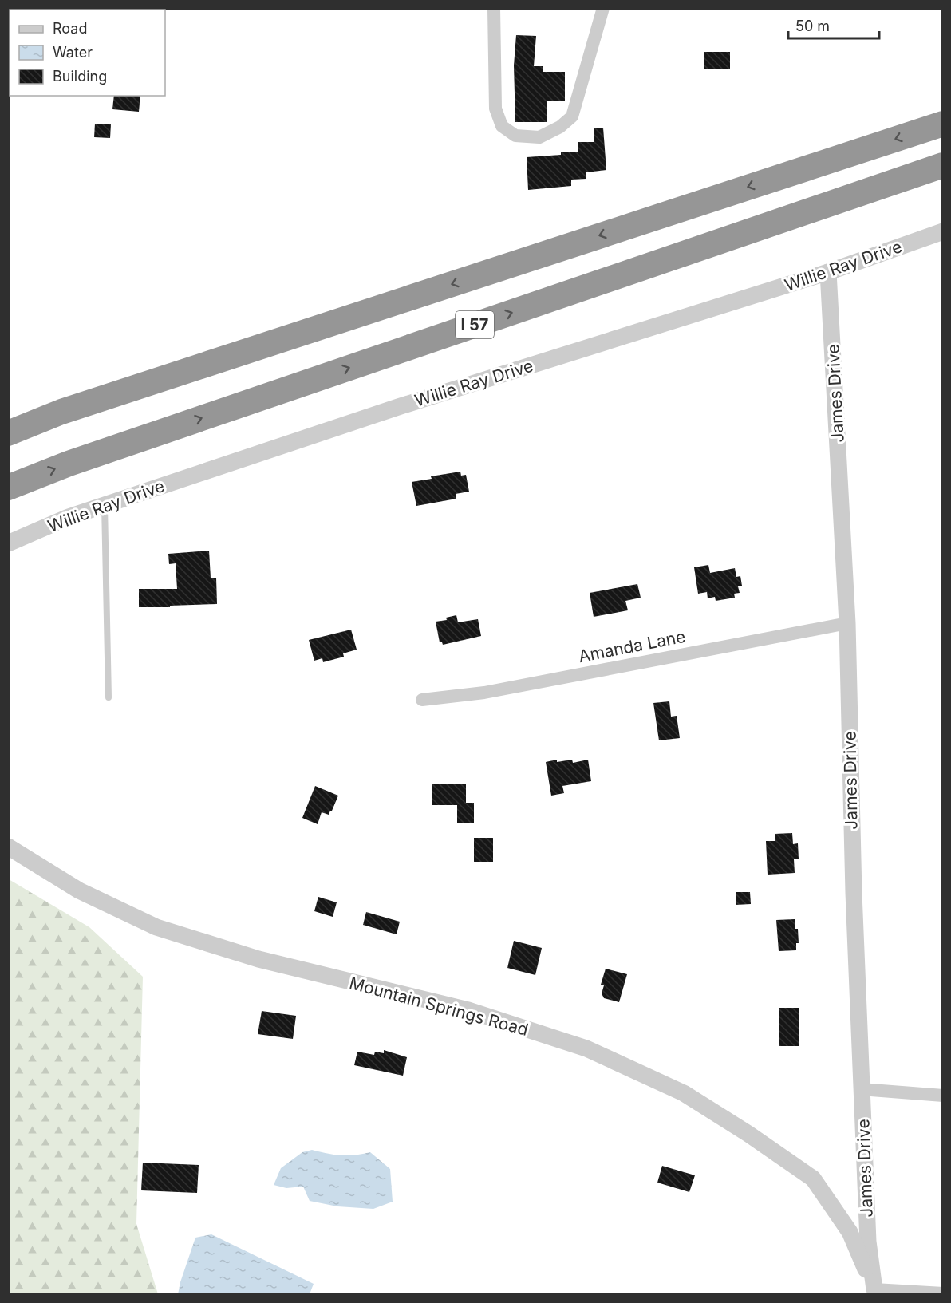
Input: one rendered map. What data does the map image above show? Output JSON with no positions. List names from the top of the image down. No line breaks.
{"streets":{"highway":["I 57"],"street":["Willie Ray Drive","James Drive","Amanda Lane","Mountain Springs Road"]},"crossings":[["Willie Ray Drive","James Drive"],["James Drive","Amanda Lane"],["James Drive","Mountain Springs Road"]],"legend":["Road","Water","Building"],"scale_bar":"50 m"}
